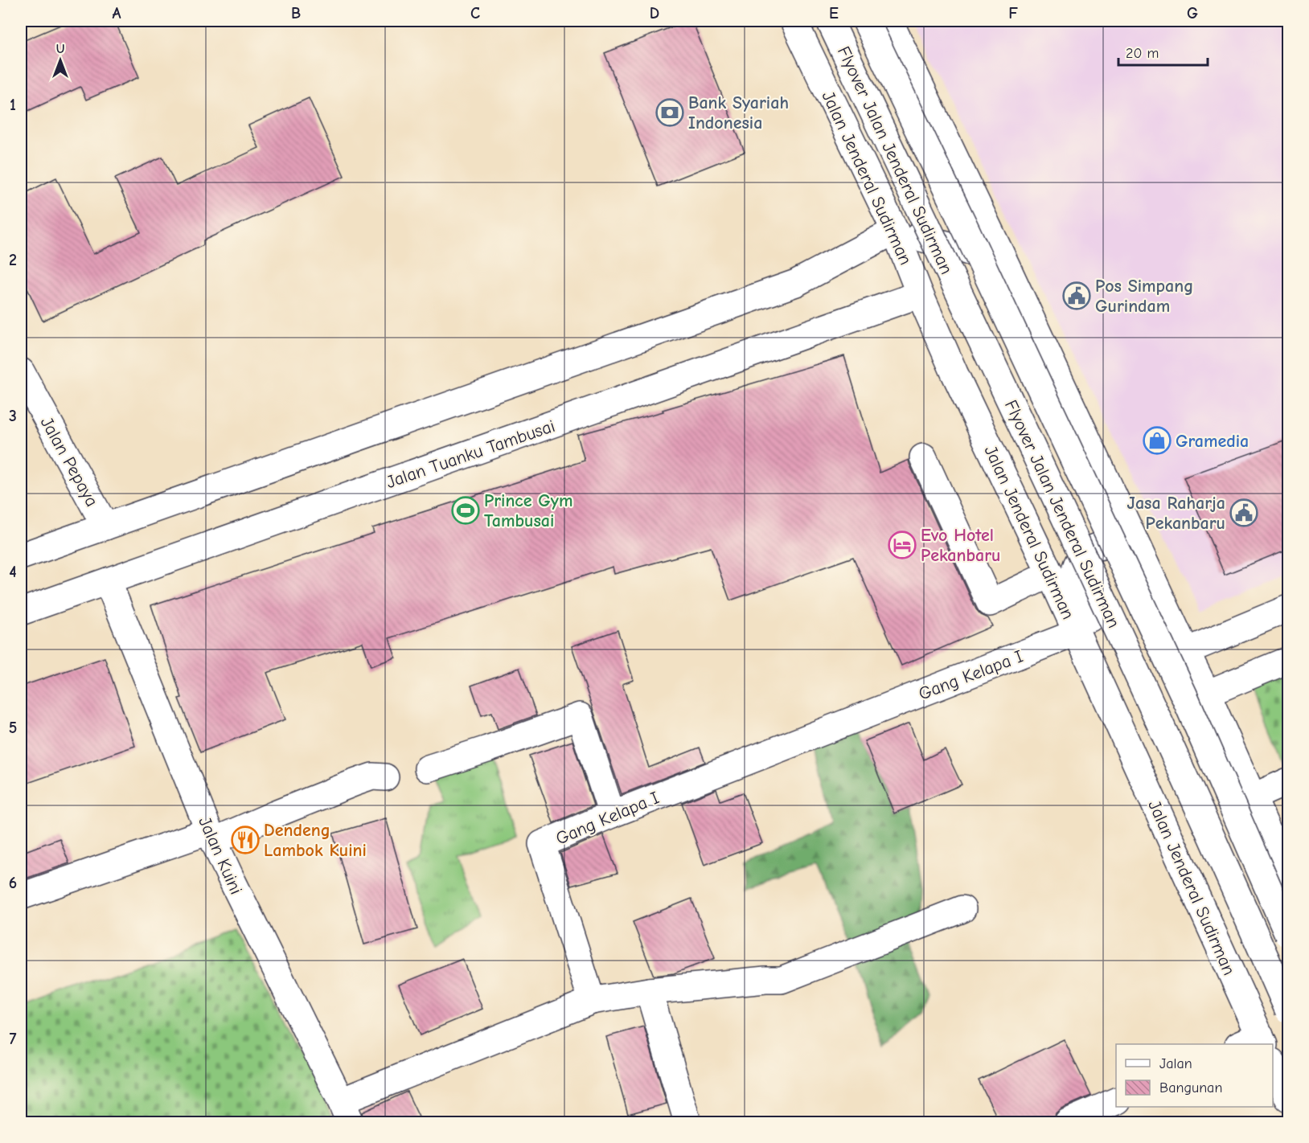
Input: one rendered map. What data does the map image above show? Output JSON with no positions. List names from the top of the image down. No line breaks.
{"streets":{"main road":["Flyover Jalan Jenderal Sudirman","Jalan Jenderal Sudirman","Jalan Tuanku Tambusai","Jalan Pepaya","Gang Kelapa I","Jalan Kuini"]},"crossings":[["Jalan Jenderal Sudirman","Jalan Tuanku Tambusai"],["Jalan Jenderal Sudirman","Gang Kelapa I"],["Jalan Tuanku Tambusai","Jalan Kuini"]],"places":{"bank":["Bank Syariah Indonesia"],"public building":["Pos Simpang Gurindam","Jasa Raharja Pekanbaru"],"shop":["Gramedia"],"sports":["Prince Gym Tambusai"],"hotel":["Evo Hotel Pekanbaru"],"restaurant":["Dendeng Lambok Kuini"]},"legend":["Jalan","Bangunan"],"scale_bar":"20 m","north":"top","grid":{"columns":["A","B","C","D","E","F","G"],"rows":["1","2","3","4","5","6","7"]}}
